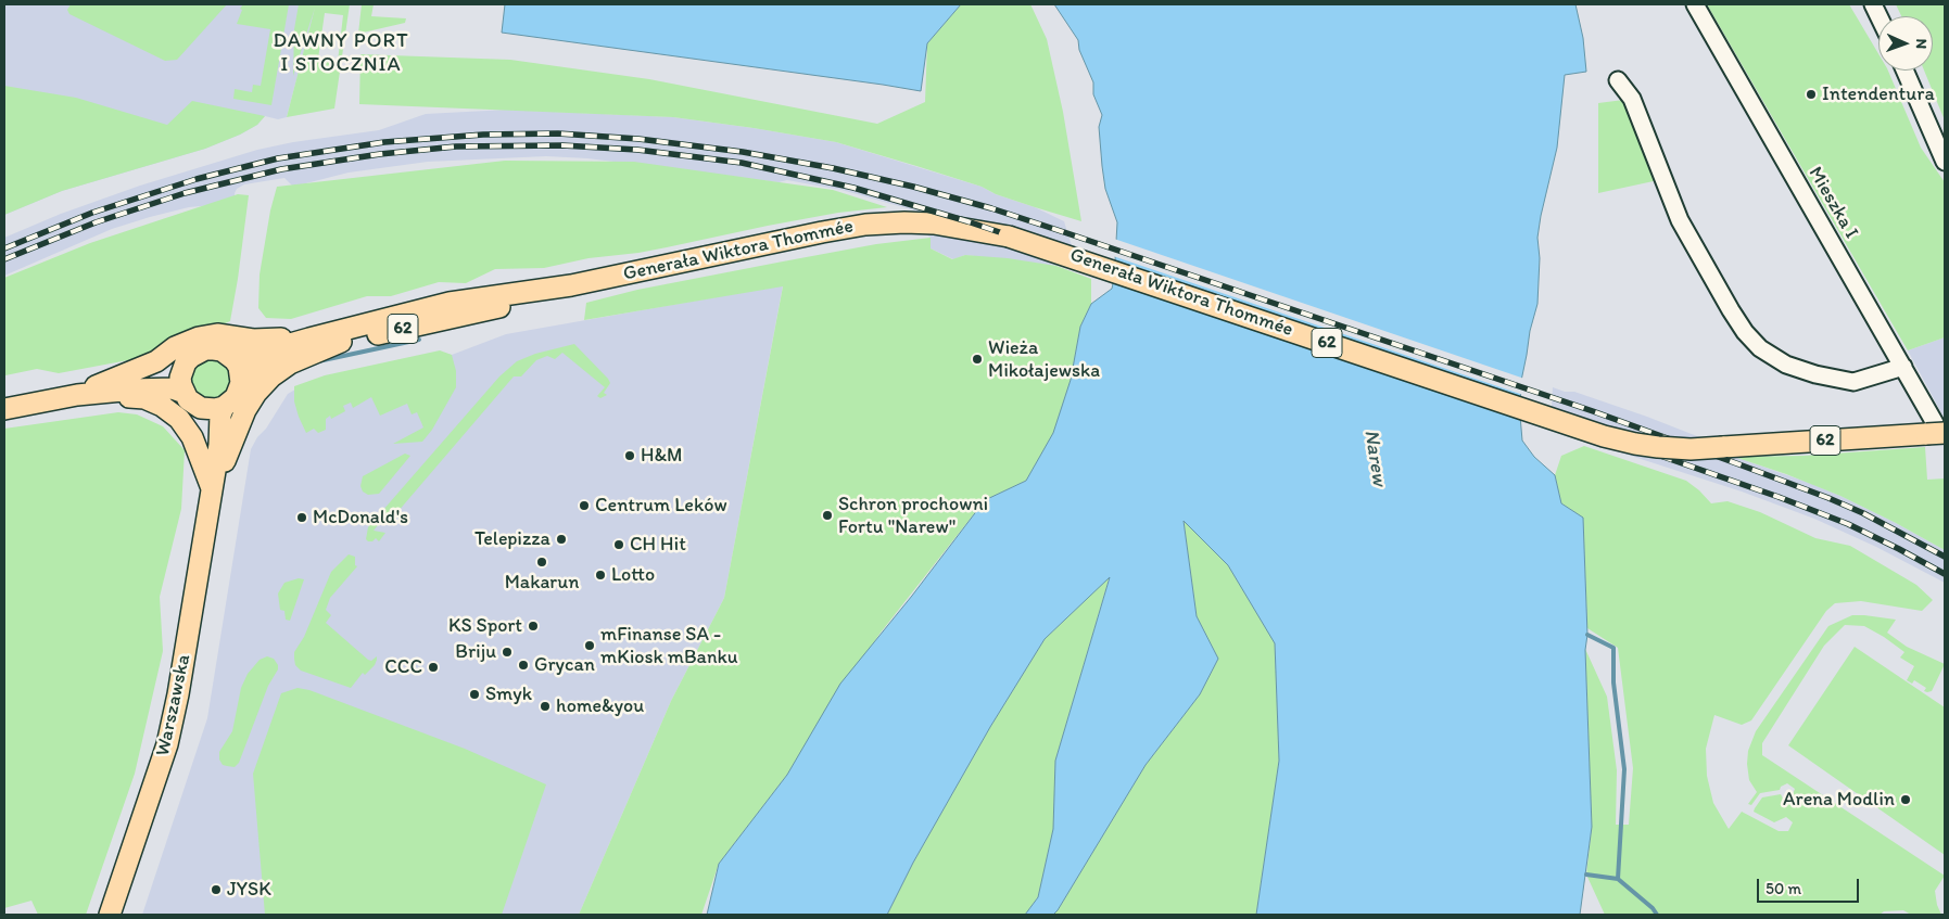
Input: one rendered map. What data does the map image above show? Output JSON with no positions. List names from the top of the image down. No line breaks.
{"streets":{"main road":["Generała Wiktora Thommée","62","Warszawska"],"street":["Mieszka I"]},"crossings":[["Mieszka I","Generała Wiktora Thommée"],["Generała Wiktora Thommée","62"],["Generała Wiktora Thommée","Warszawska"],["62","Warszawska"]],"districts":["DAWNY PORT I STOCZNIA"],"water":["Narew"],"places":["Intendentura","Wieża Mikołajewska","H&M","Centrum Leków","Schron prochowni Fortu \"Narew\"","McDonald's","Telepizza","CH Hit","Makarun","Lotto","KS Sport","mFinanse SA - mKiosk mBanku","Briju","Grycan","CCC","Smyk","home&you","Arena Modlin","JYSK"],"scale_bar":"50 m","north":"right"}
